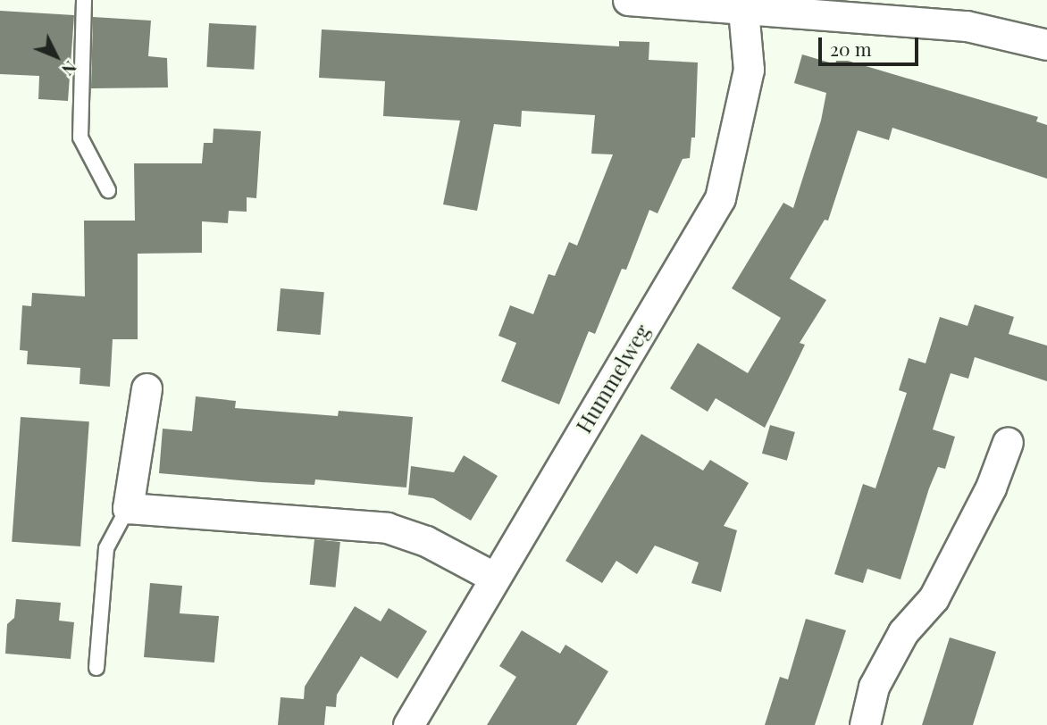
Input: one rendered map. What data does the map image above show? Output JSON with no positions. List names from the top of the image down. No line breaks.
{"streets":{"street":["Hummelweg"]},"scale_bar":"20 m","north":"bottom right"}
